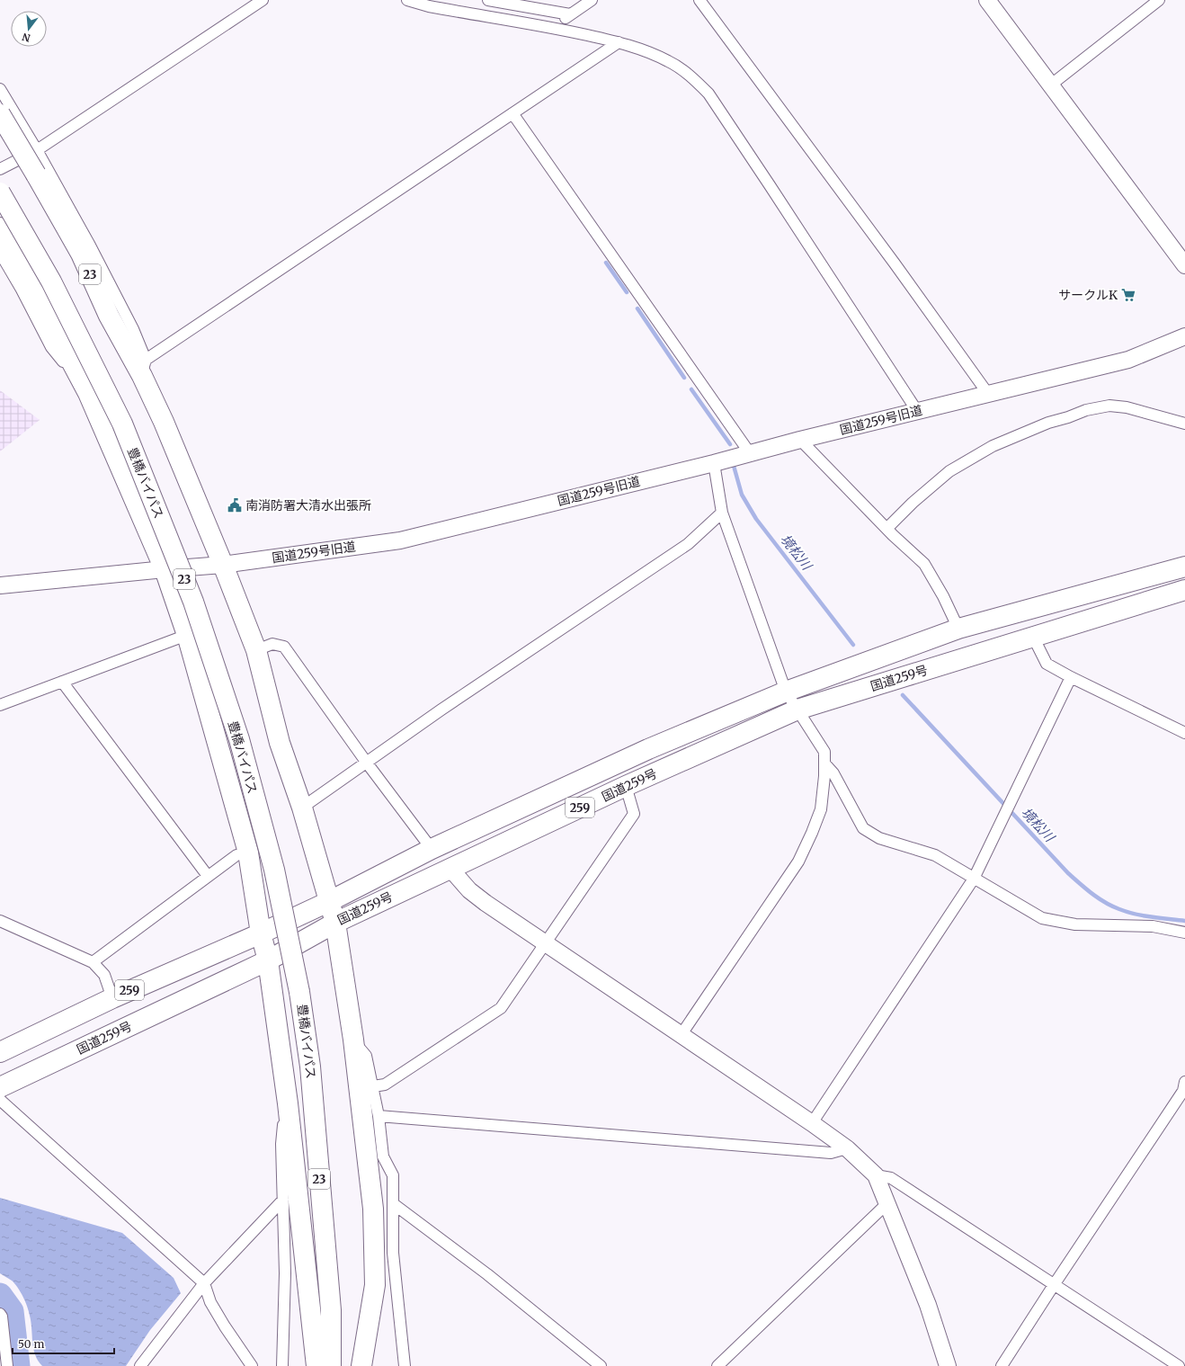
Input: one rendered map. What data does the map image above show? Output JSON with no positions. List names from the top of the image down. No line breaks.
{"streets":{"highway":["23","豊橋バイパス","国道259号","259"],"street":["国道259号旧道"]},"crossings":[["23","国道259号旧道"],["23","国道259号"]],"water":["境松川"],"places":{"supermarket":["サークルK"],"public building":["南消防署大清水出張所"]},"scale_bar":"50 m","north":"bottom"}
